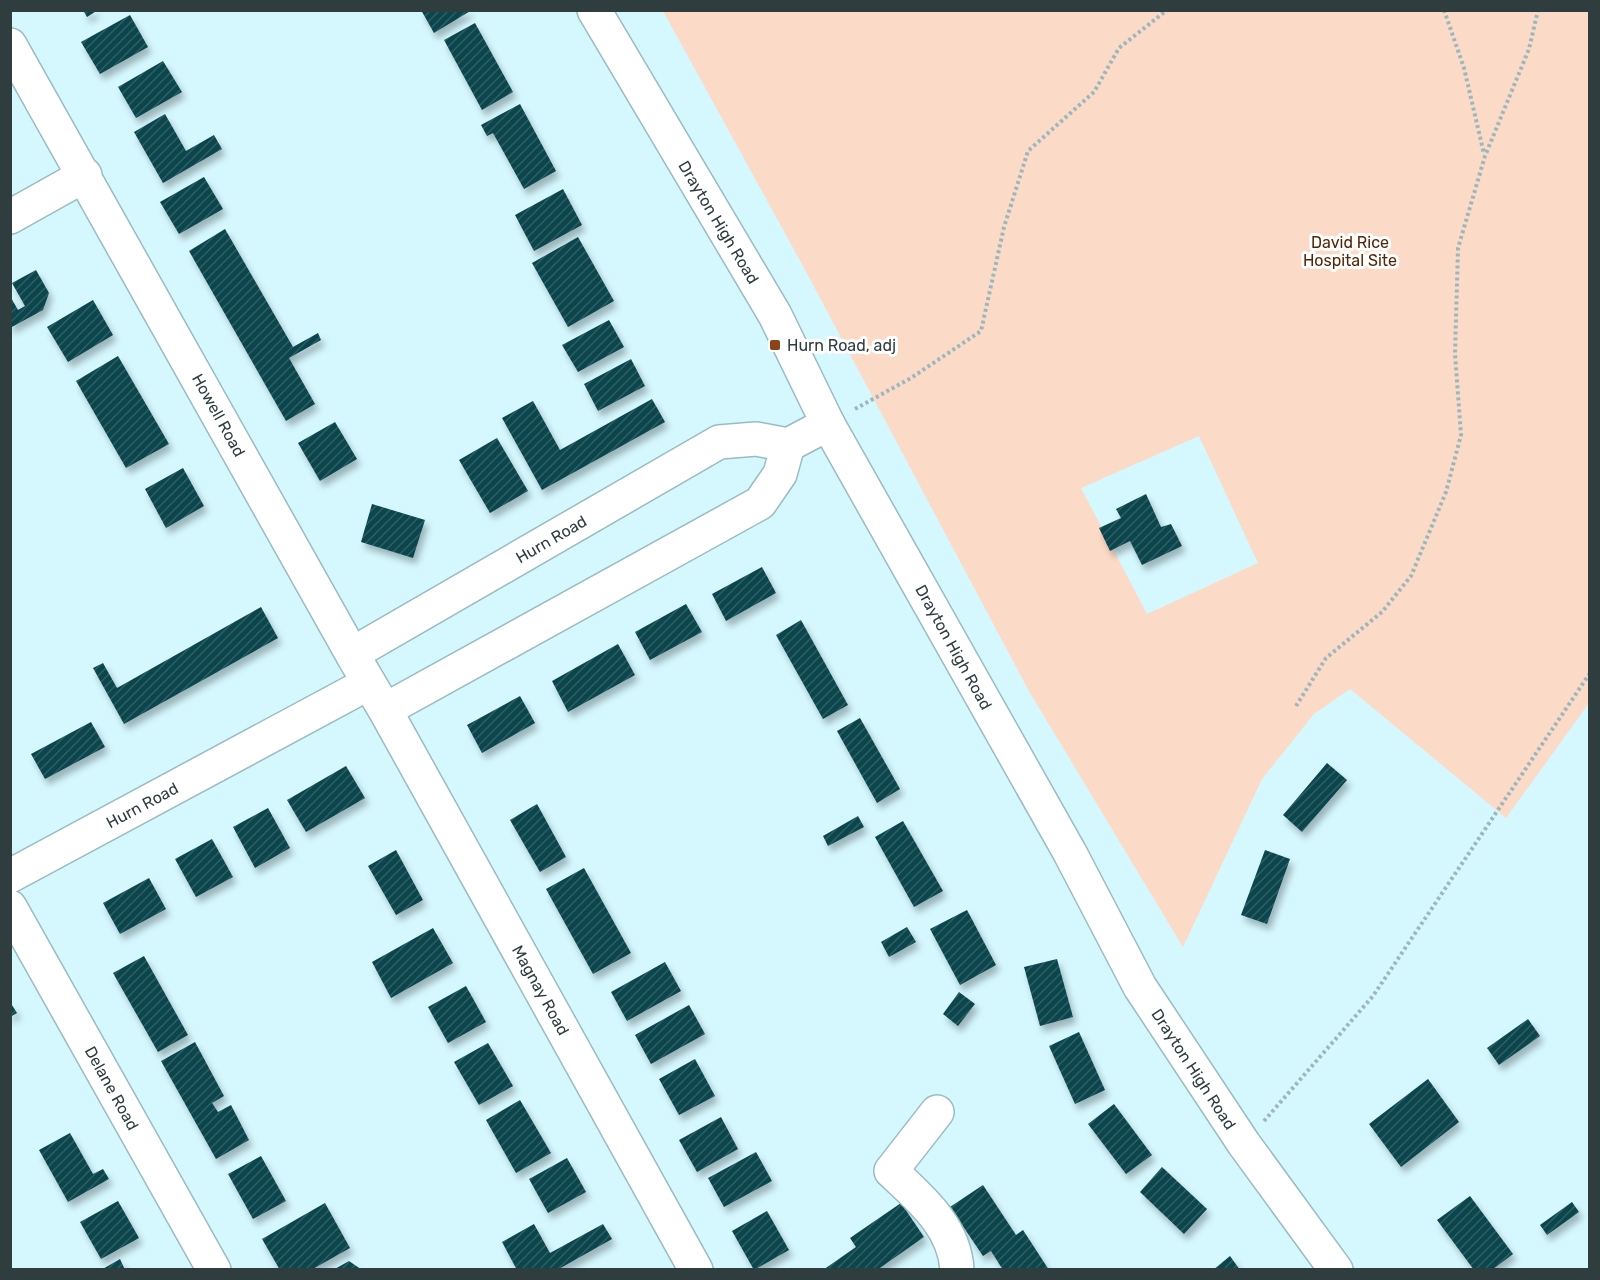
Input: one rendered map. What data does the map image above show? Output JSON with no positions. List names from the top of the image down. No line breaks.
{"streets":{"street":["Drayton High Road","Howell Road","Hurn Road","Magnay Road","Delane Road"]},"crossings":[["Howell Road","Hurn Road"],["Hurn Road","Magnay Road"]],"parks":["David Rice Hospital Site"],"places":{"transit":["Hurn Road, adj"]}}
